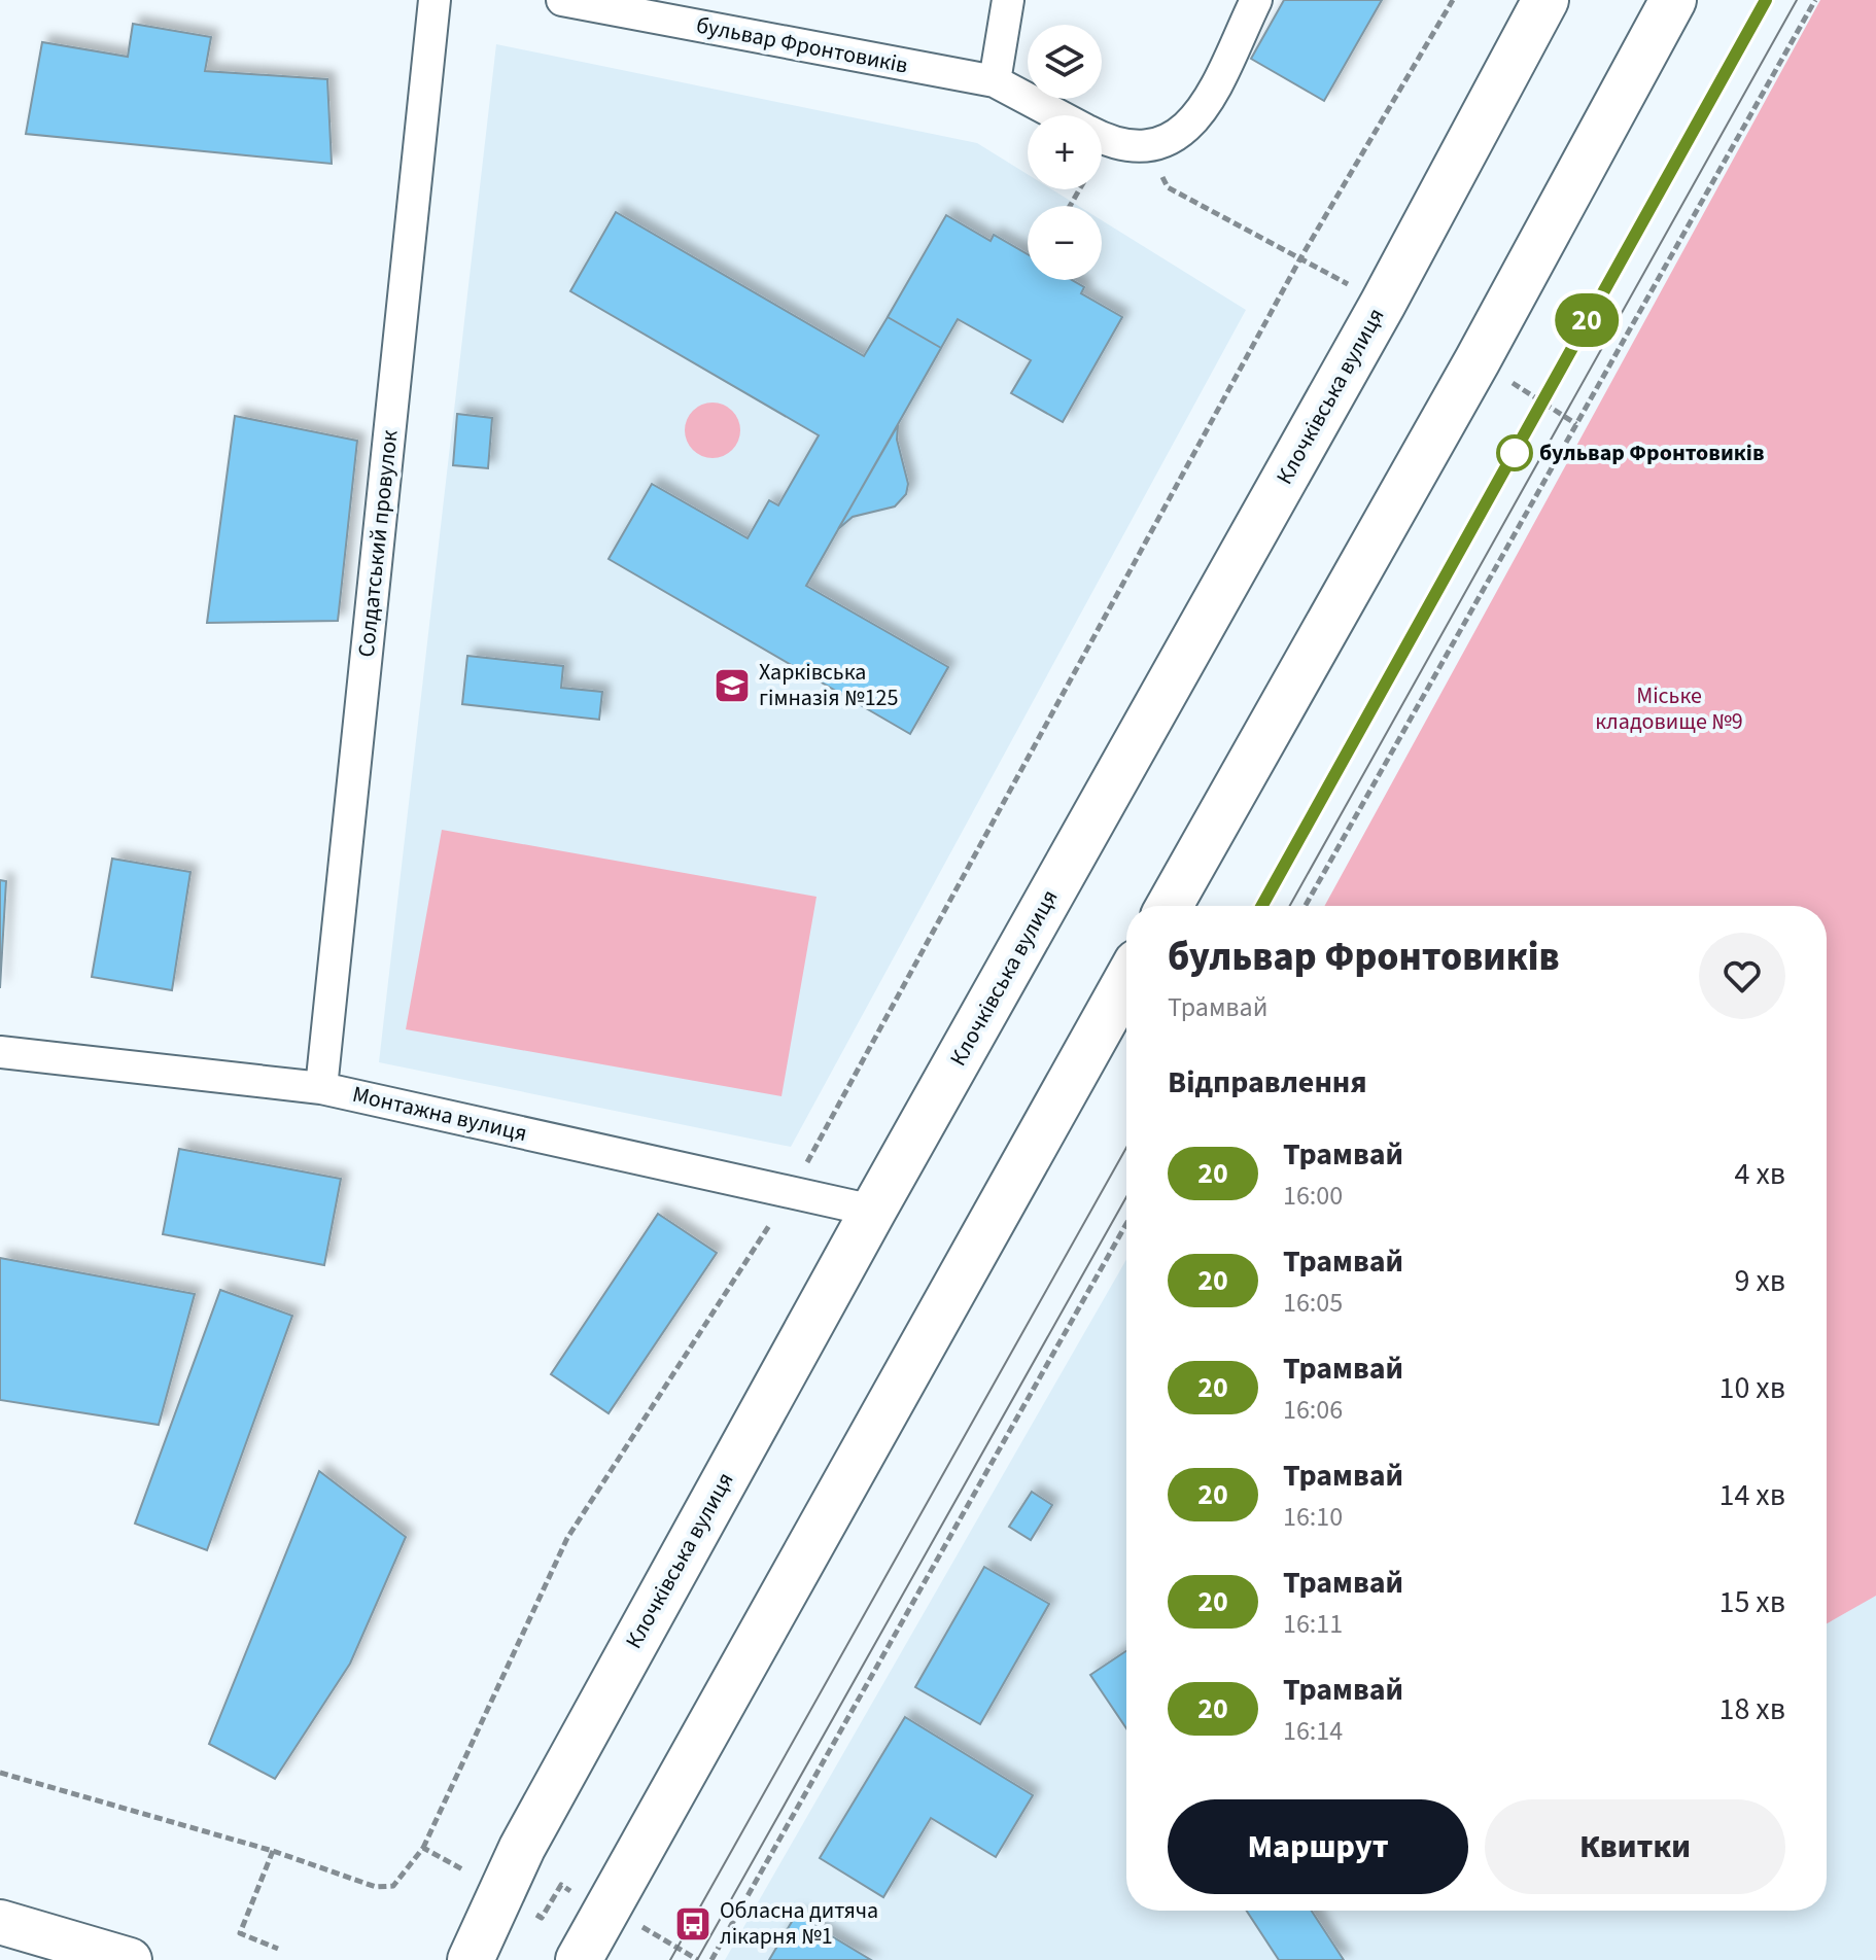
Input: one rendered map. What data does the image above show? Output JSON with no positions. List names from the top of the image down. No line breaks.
{"streets":{"main road":["Клочківська вулиця"],"street":["бульвар Фронтовиків","Солдатський провулок","Монтажна вулиця"]},"crossings":[["Клочківська вулиця","Монтажна вулиця"],["Солдатський провулок","Монтажна вулиця"]],"parks":["Міське кладовище №9"],"places":{"other":["бульвар Фронтовиків"],"school or university":["Харківська гімназія №125"],"bus stop":["Обласна дитяча лікарня №1"]},"lines":["tram line 20"],"page":{"on_map":"20","map_buttons":["+","−"],"heading":[["бульвар Фронтовиків","Трамвай"],"Відправлення"],"list":[{"mark":"20","name":"Трамвай","note":"16:00","value":"4 хв"},{"mark":"20","name":"Трамвай","note":"16:05","value":"9 хв"},{"mark":"20","name":"Трамвай","note":"16:06","value":"10 хв"},{"mark":"20","name":"Трамвай","note":"16:10","value":"14 хв"},{"mark":"20","name":"Трамвай","note":"16:11","value":"15 хв"},{"mark":"20","name":"Трамвай","note":"16:14","value":"18 хв"}],"buttons":["Маршрут","Квитки"]}}
